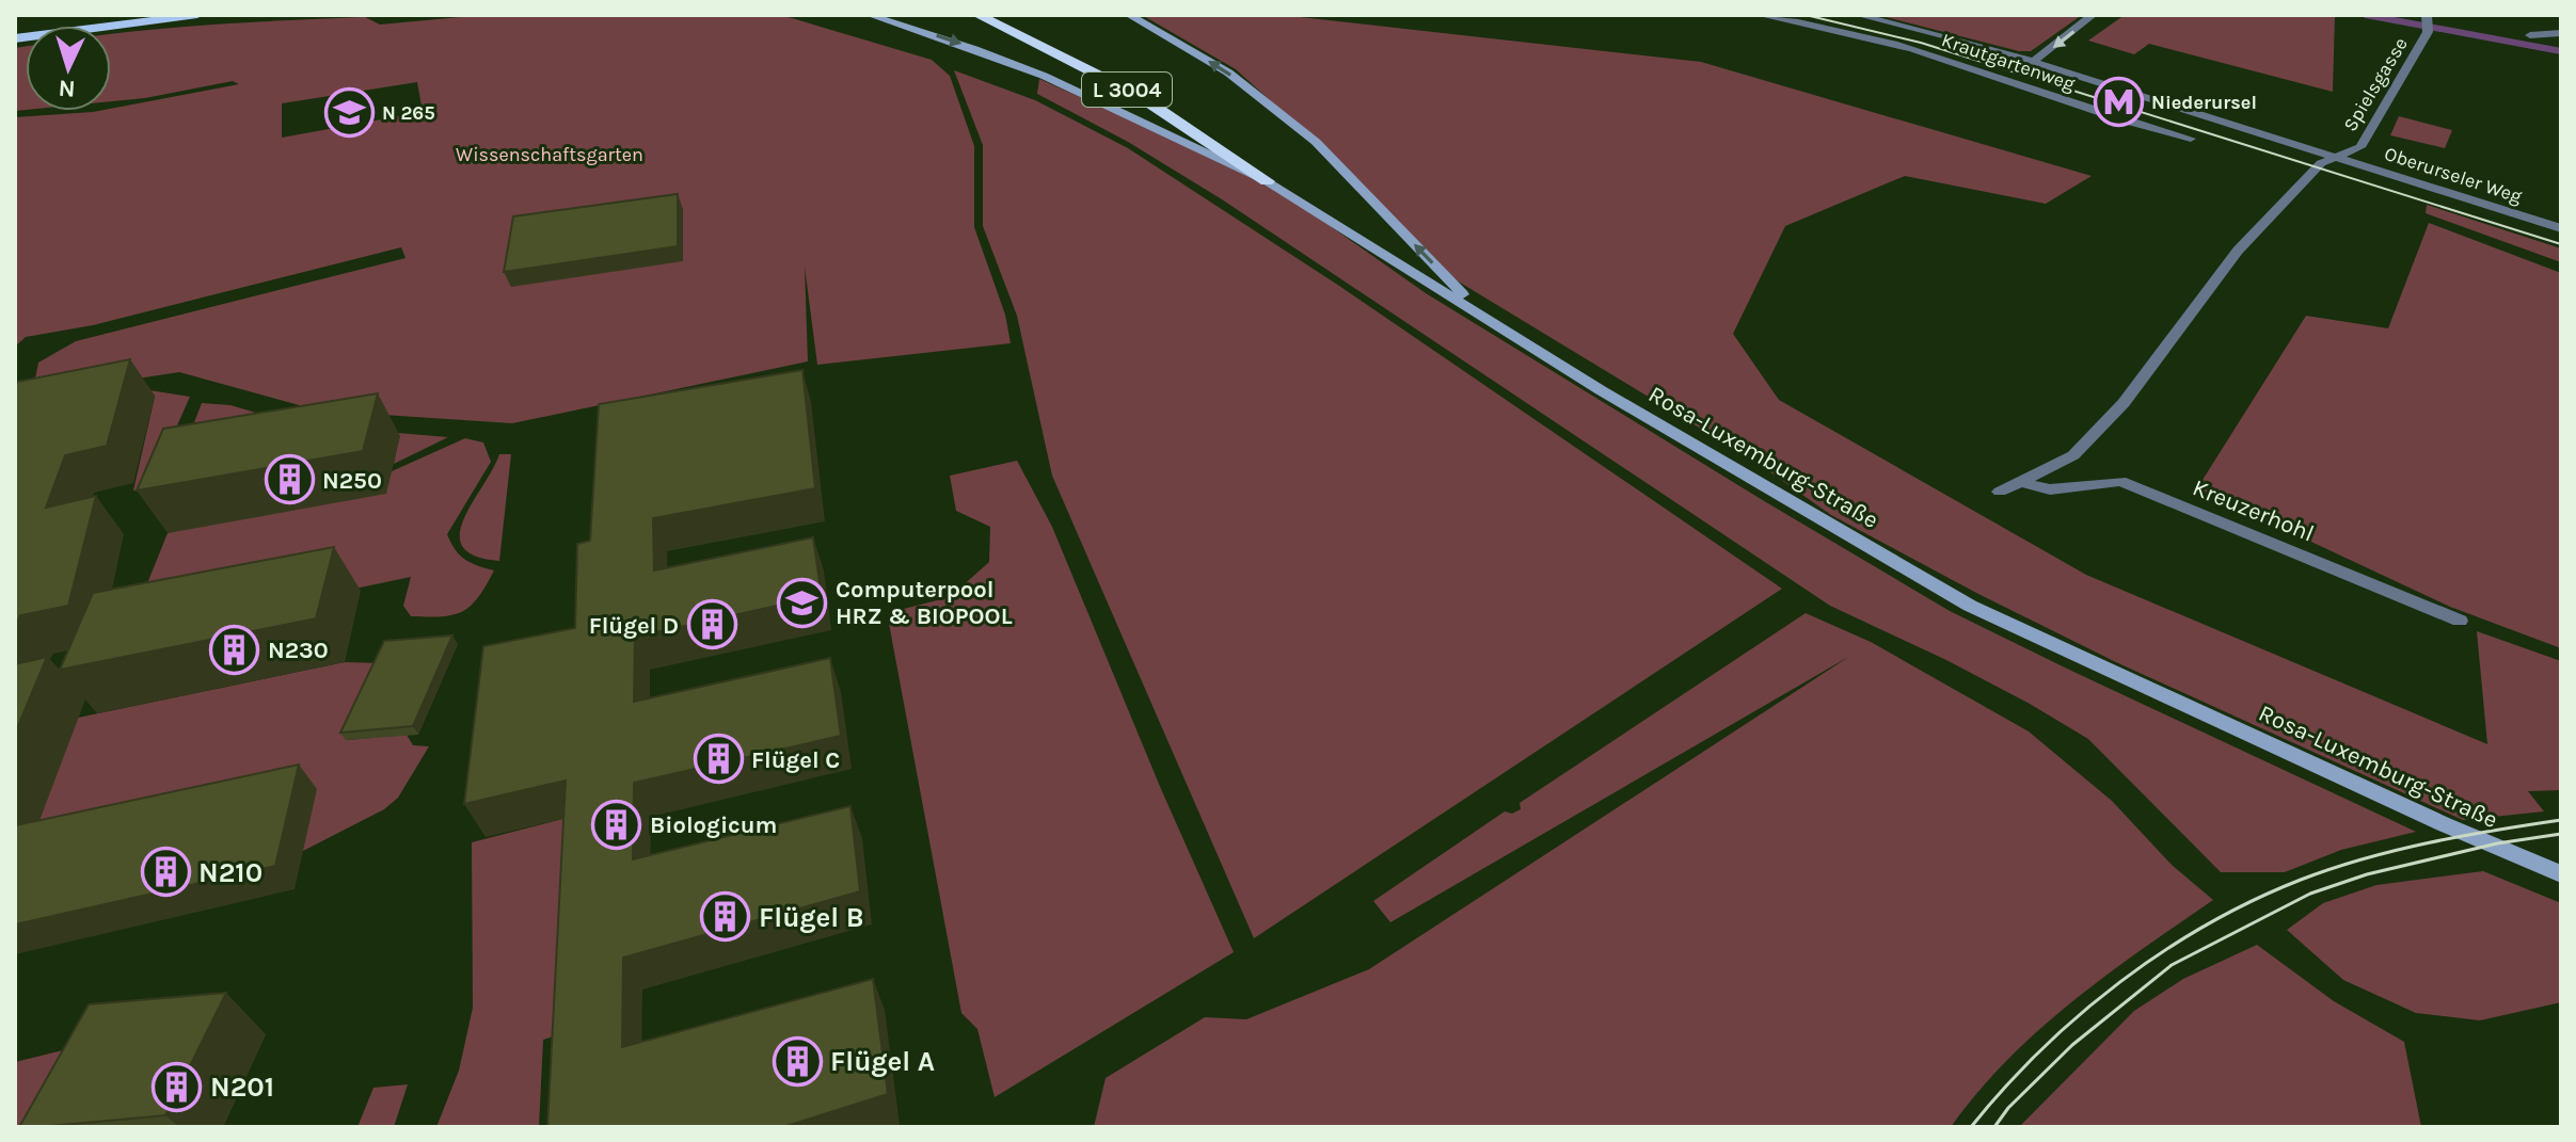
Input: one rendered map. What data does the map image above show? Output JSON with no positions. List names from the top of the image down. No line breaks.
{"streets":{"highway":["L 3004","Rosa-Luxemburg-Straße"],"street":["Krautgartenweg","Spielsgasse","Oberurseler Weg","Kreuzerhohl"]},"crossings":[["Krautgartenweg","Spielsgasse"],["Krautgartenweg","Oberurseler Weg"],["Spielsgasse","Oberurseler Weg"]],"parks":["Wissenschaftsgarten"],"places":{"metro station":["Niederursel"],"school or university":["N 265","Computerpool HRZ & BIOPOOL"],"building":["N250","Flügel D","N230","Flügel C","Biologicum","N210","Flügel B","Flügel A","N201"]},"north":"bottom"}
